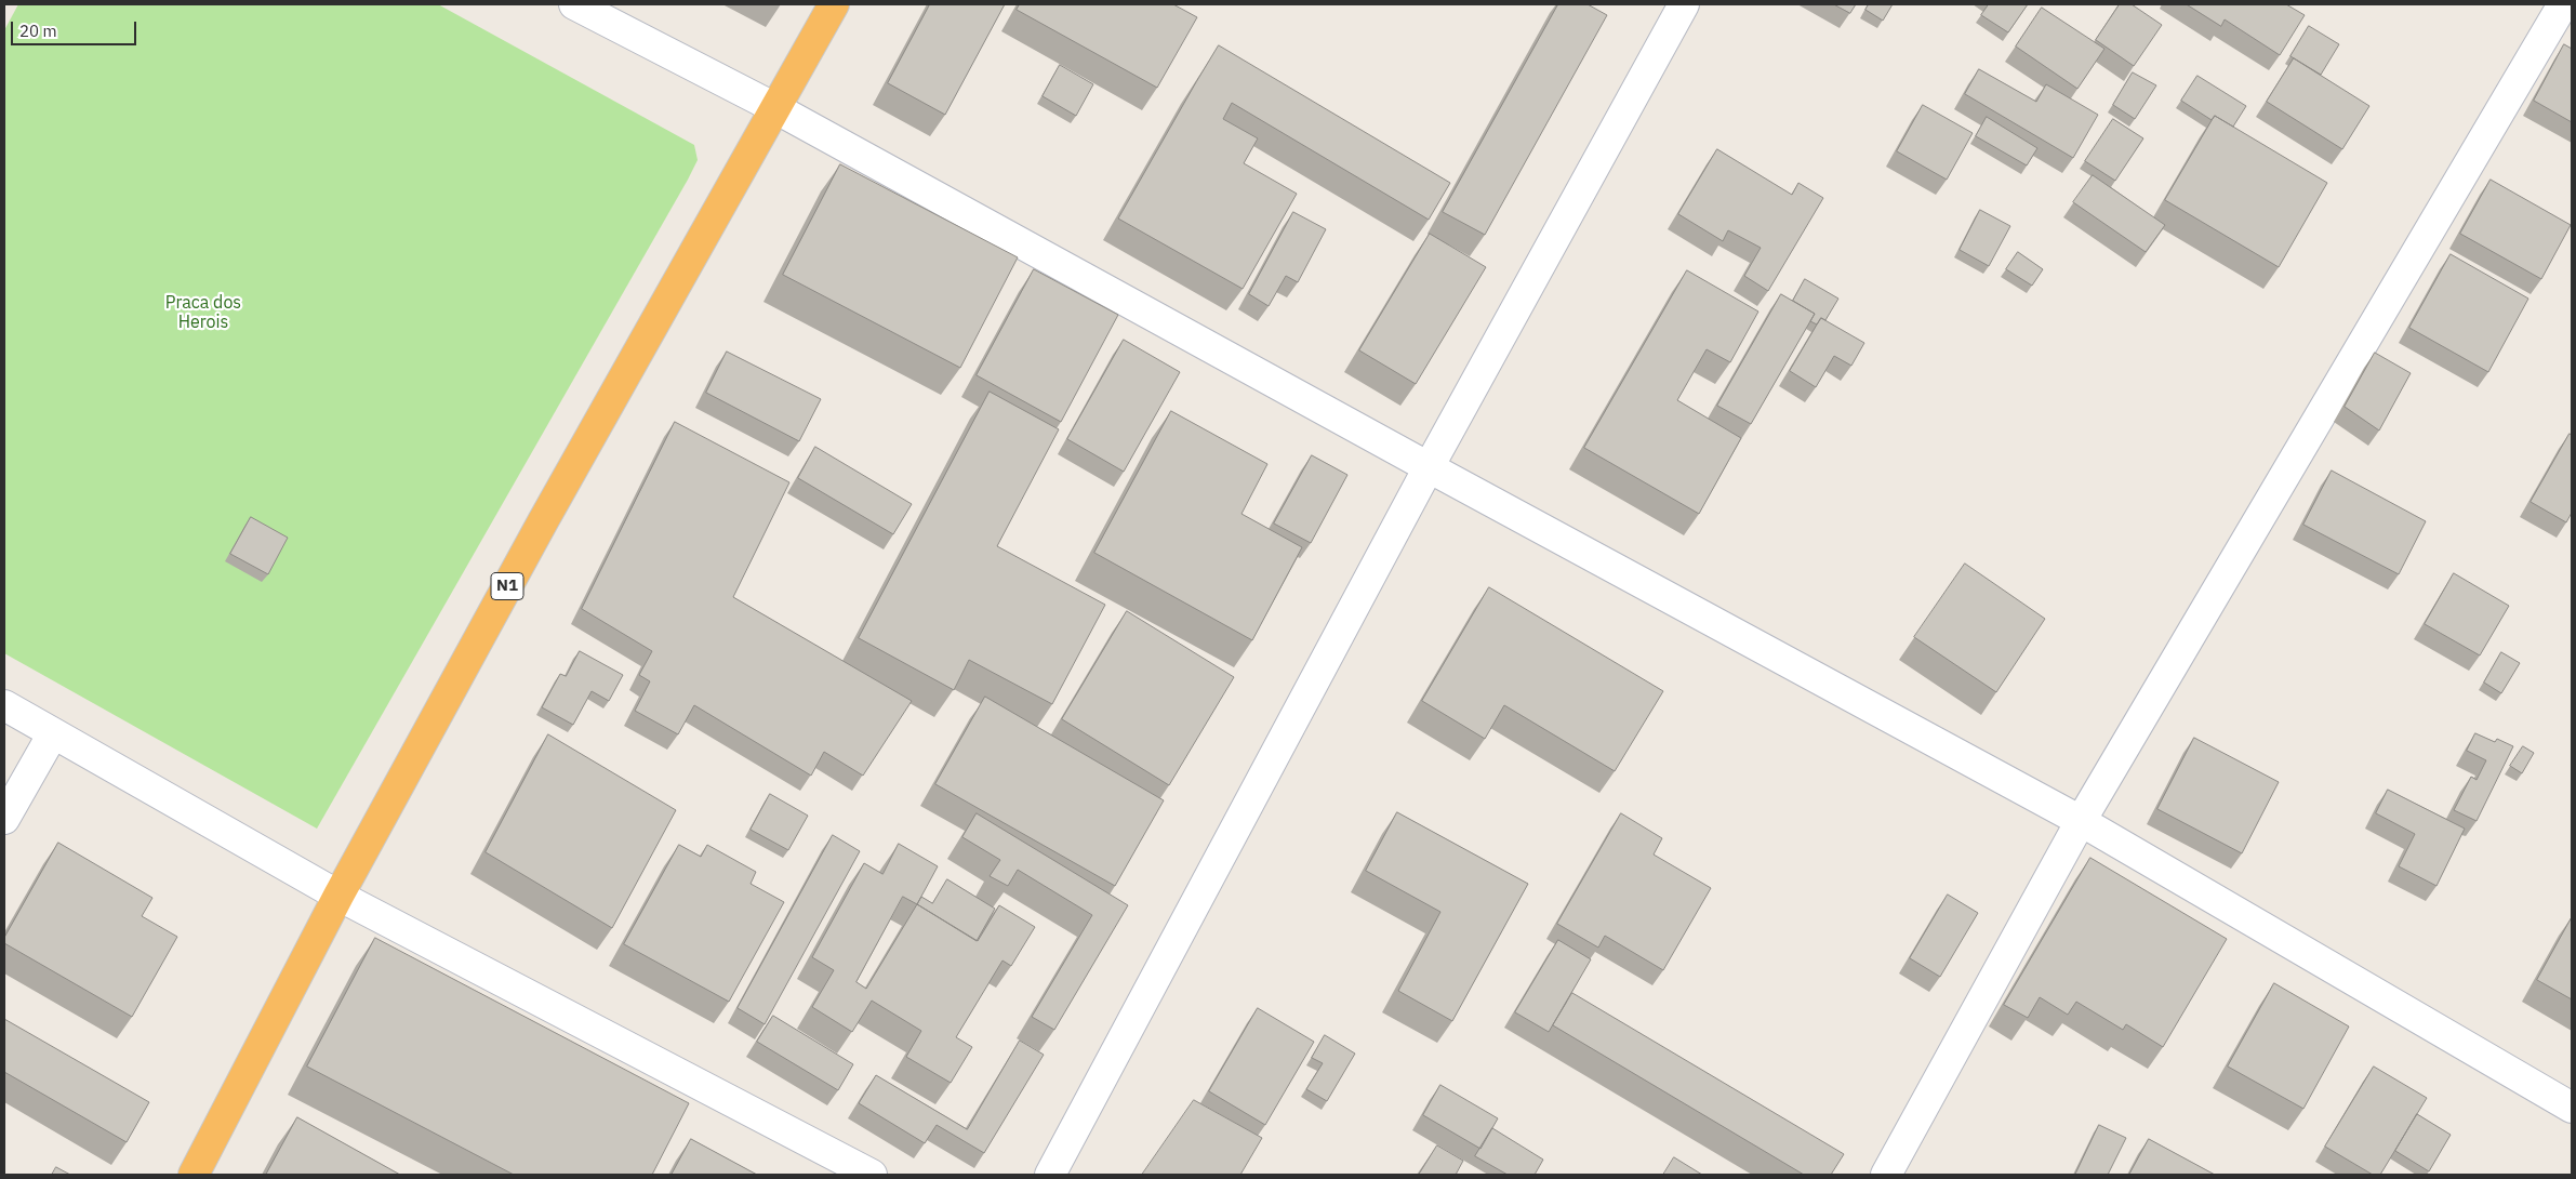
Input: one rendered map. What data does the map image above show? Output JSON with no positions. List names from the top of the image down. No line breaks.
{"streets":{"highway":["N1"]},"parks":["Praca dos Herois"],"scale_bar":"20 m"}
